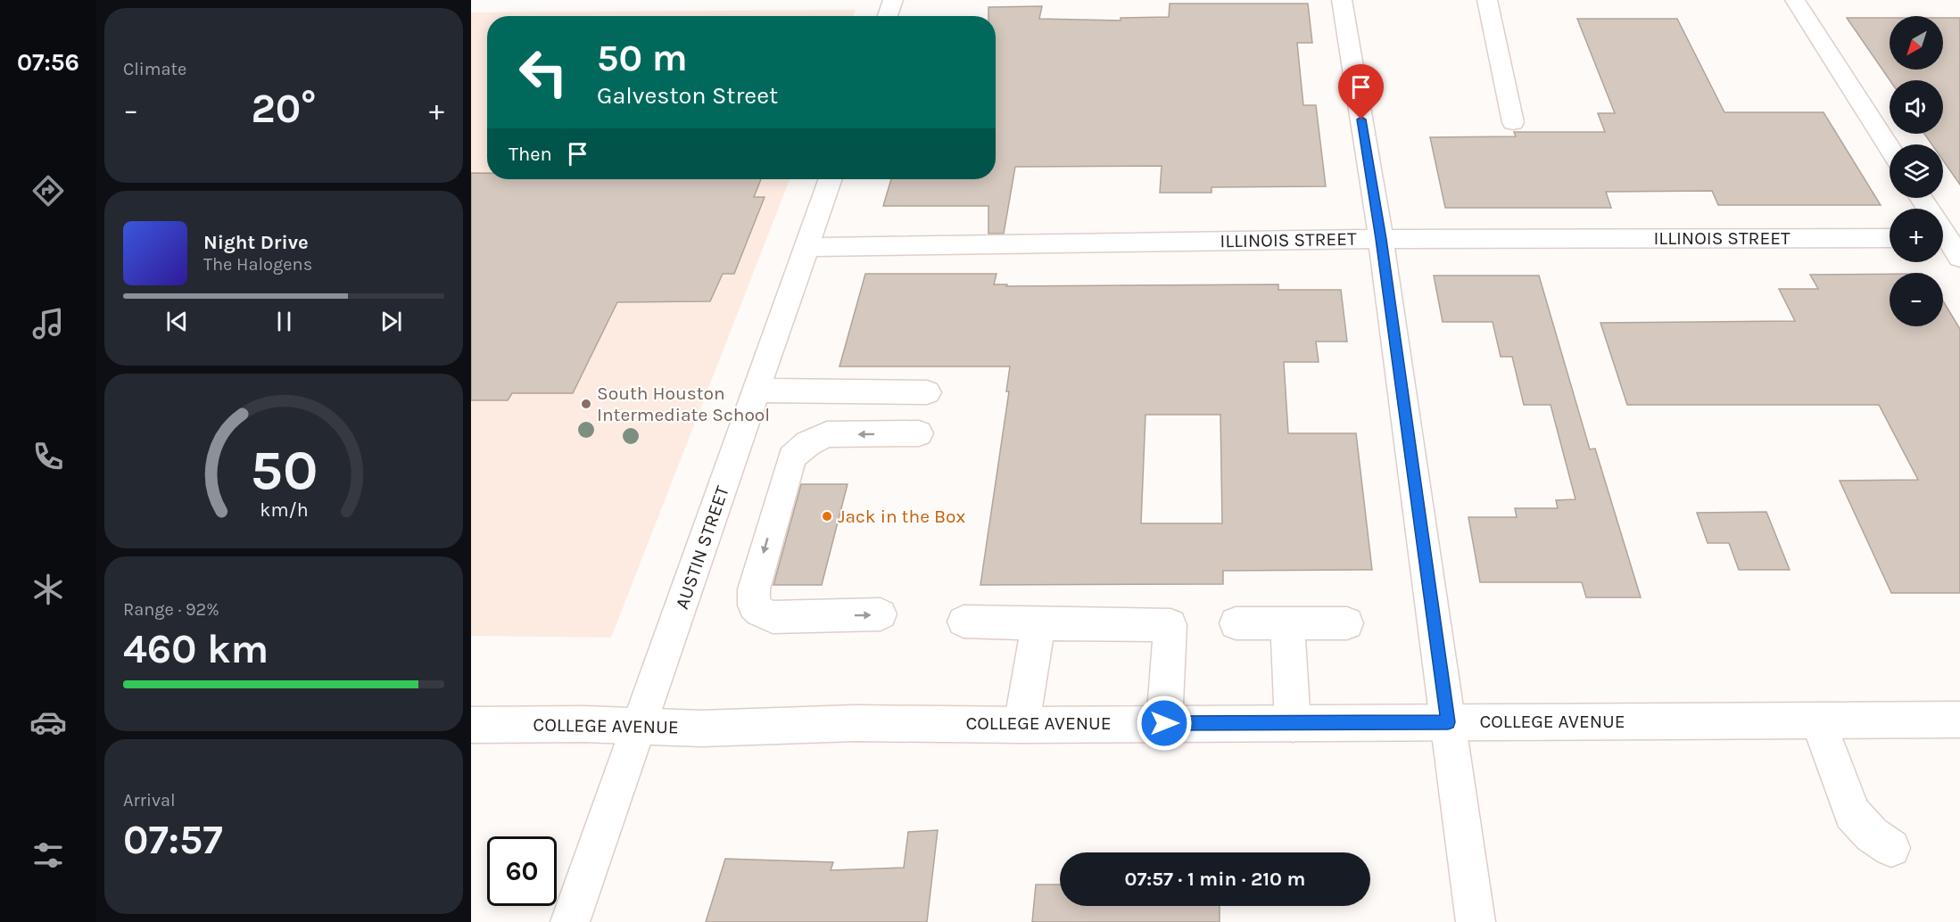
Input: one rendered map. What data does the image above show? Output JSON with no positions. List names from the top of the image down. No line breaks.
{"streets":{"street":["ILLINOIS STREET","AUSTIN STREET","COLLEGE AVENUE"]},"crossings":[["ILLINOIS STREET","AUSTIN STREET"],["AUSTIN STREET","COLLEGE AVENUE"]],"places":["South Houston Intermediate School","Jack in the Box"],"north":"bottom left","page":{"tabs":"07:56","tile":["Climate",["Range · 92%","460 km"],["Arrival","07:57"]],"map_buttons":["+","−"],"turn":["50 m","Galveston Street"],"heat":["−","20°","+"],"then":"Then","song":["Night Drive","The Halogens"],"limit":"60","trip":"07:57 · 1 min · 210 m","gauge":["50","km/h"]}}
